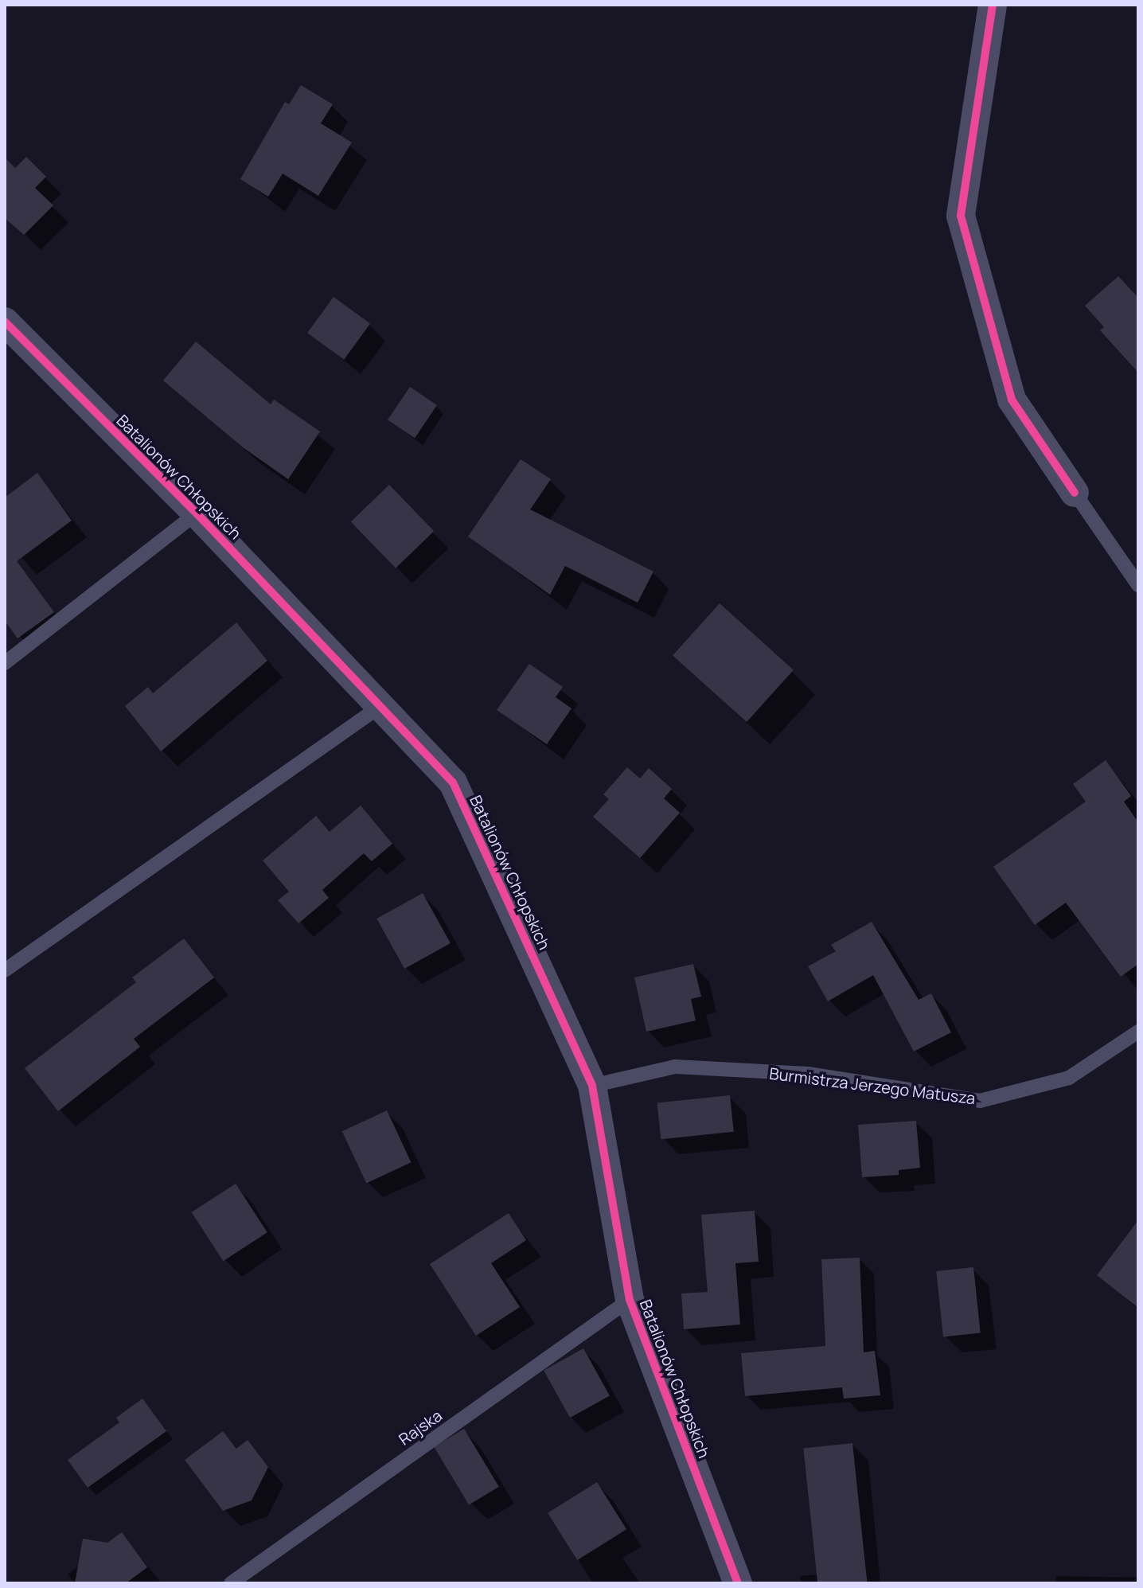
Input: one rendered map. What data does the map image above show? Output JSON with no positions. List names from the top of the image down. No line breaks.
{"streets":{"street":["Batalionów Chłopskich"],"lane":["Burmistrza Jerzego Matusza","Rajska"]},"crossings":[["Batalionów Chłopskich","Burmistrza Jerzego Matusza"],["Batalionów Chłopskich","Rajska"]]}
